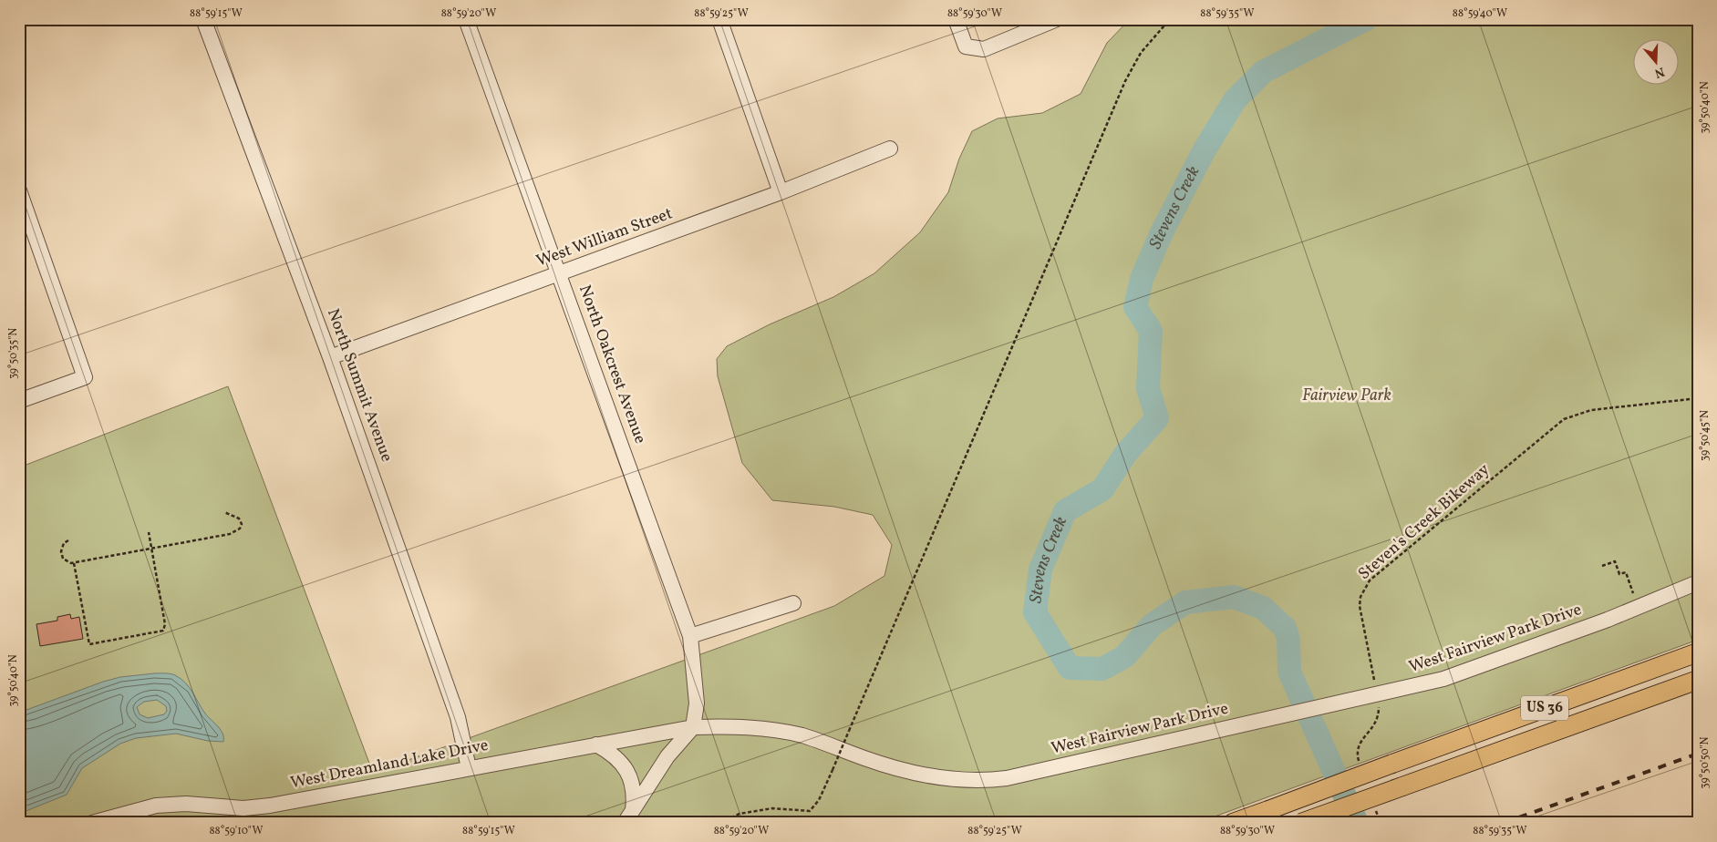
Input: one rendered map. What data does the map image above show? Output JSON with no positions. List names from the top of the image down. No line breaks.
{"streets":{"main road":["US 36"],"street":["West William Street","North Oakcrest Avenue","North Summit Avenue","West Fairview Park Drive","West Dreamland Lake Drive"],"path":["Steven's Creek Bikeway"]},"crossings":[["West William Street","North Oakcrest Avenue"],["West William Street","North Summit Avenue"],["North Oakcrest Avenue","West Fairview Park Drive"],["North Oakcrest Avenue","West Dreamland Lake Drive"],["North Summit Avenue","West Dreamland Lake Drive"],["Steven's Creek Bikeway","West Fairview Park Drive"],["West Fairview Park Drive","West Dreamland Lake Drive"]],"water":["Stevens Creek"],"parks":["Fairview Park"],"north":"bottom","coordinates":["88°59'15\"W","88°59'20\"W","88°59'25\"W","88°59'30\"W","88°59'35\"W","88°59'40\"W","39°50'40\"N","39°50'35\"N","39°50'45\"N","39°50'50\"N","88°59'10\"W"]}
